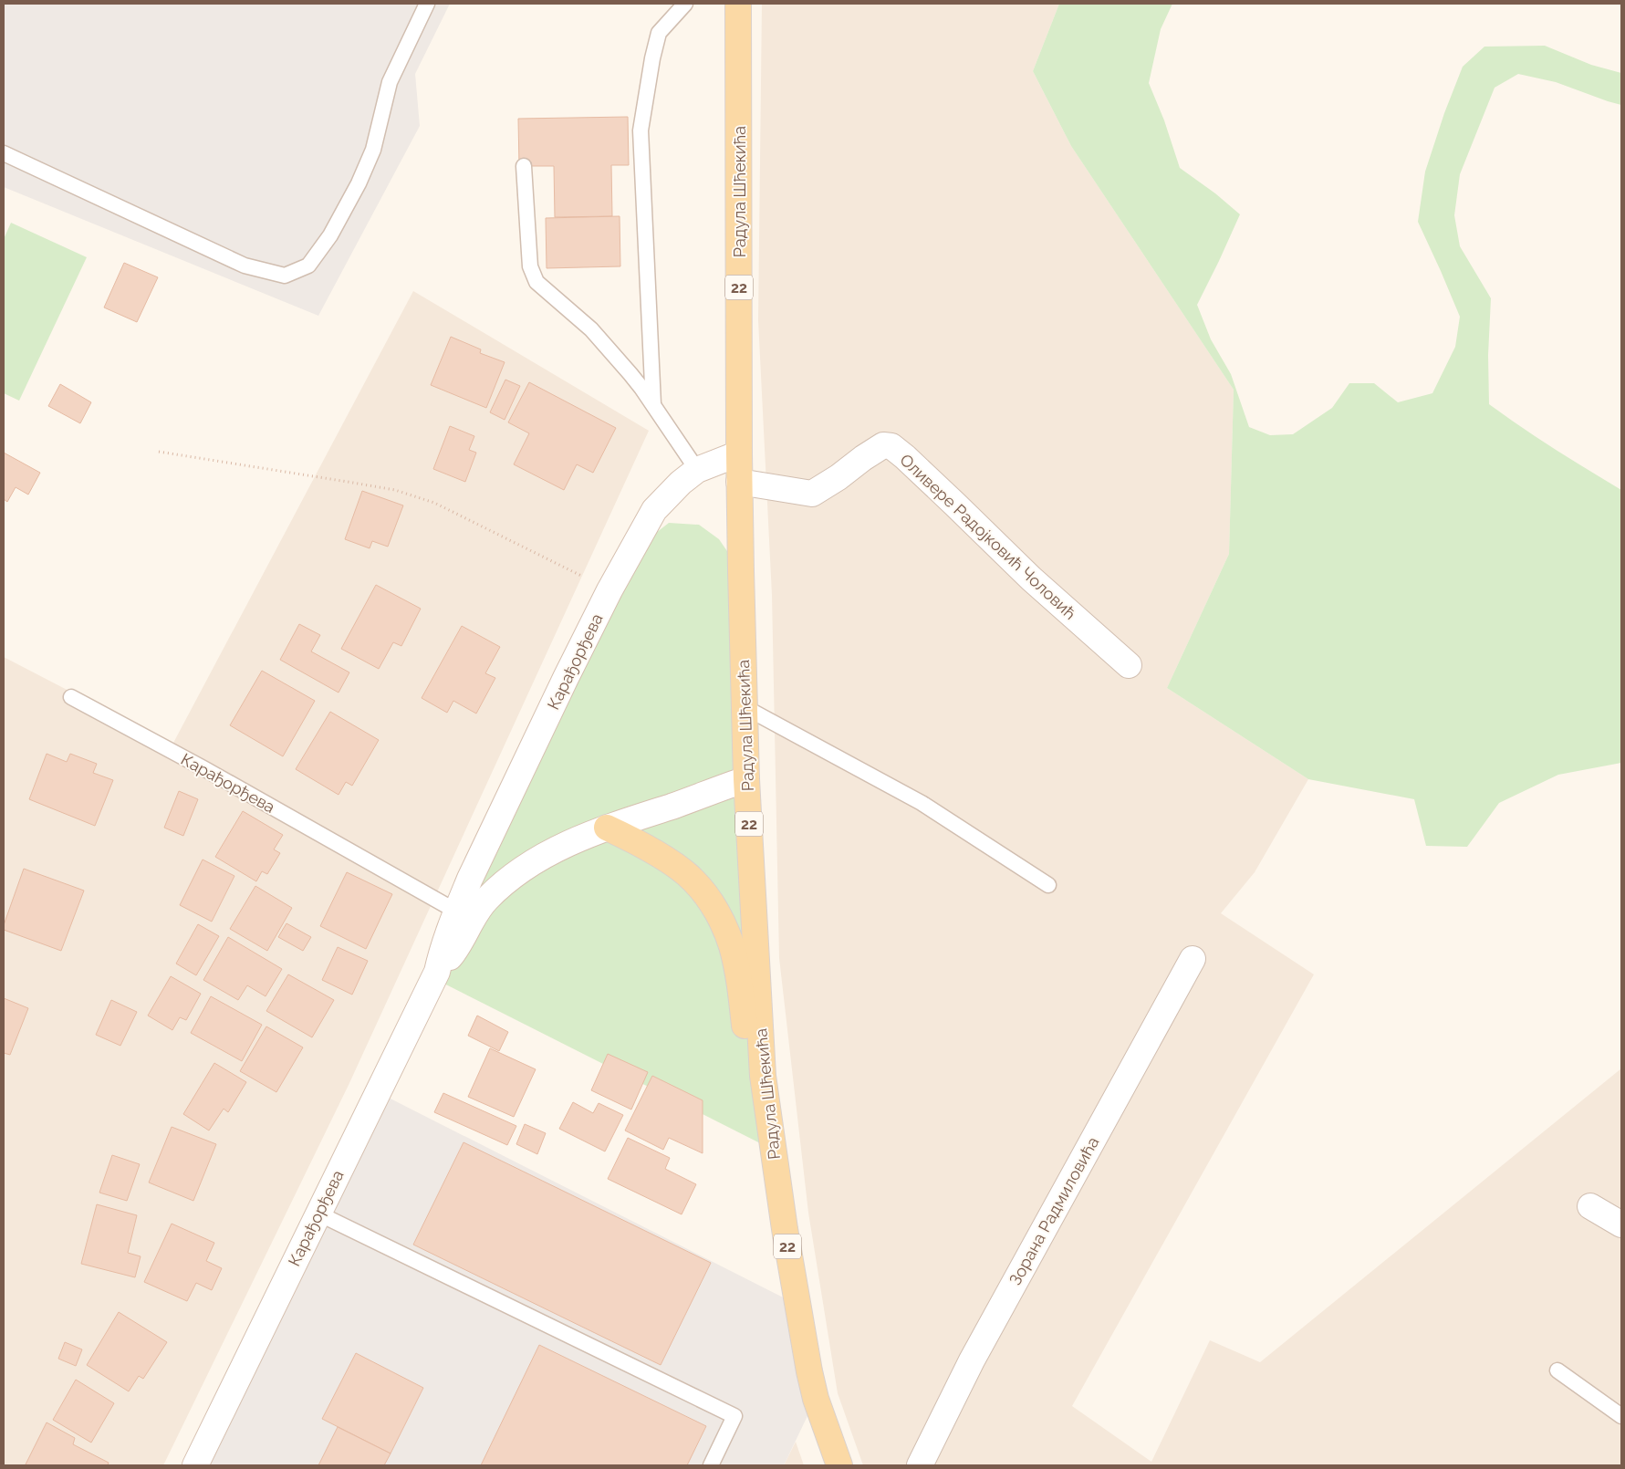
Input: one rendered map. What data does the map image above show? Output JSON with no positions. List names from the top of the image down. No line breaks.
{"streets":{"main road":["Радула Шћекића","22"],"street":["Оливере Радојковић Чоловић","Карађорђева","Зорана Радмиловића"]},"crossings":[["Радула Шћекића","Оливере Радојковић Чоловић"],["Радула Шћекића","Карађорђева"]]}
